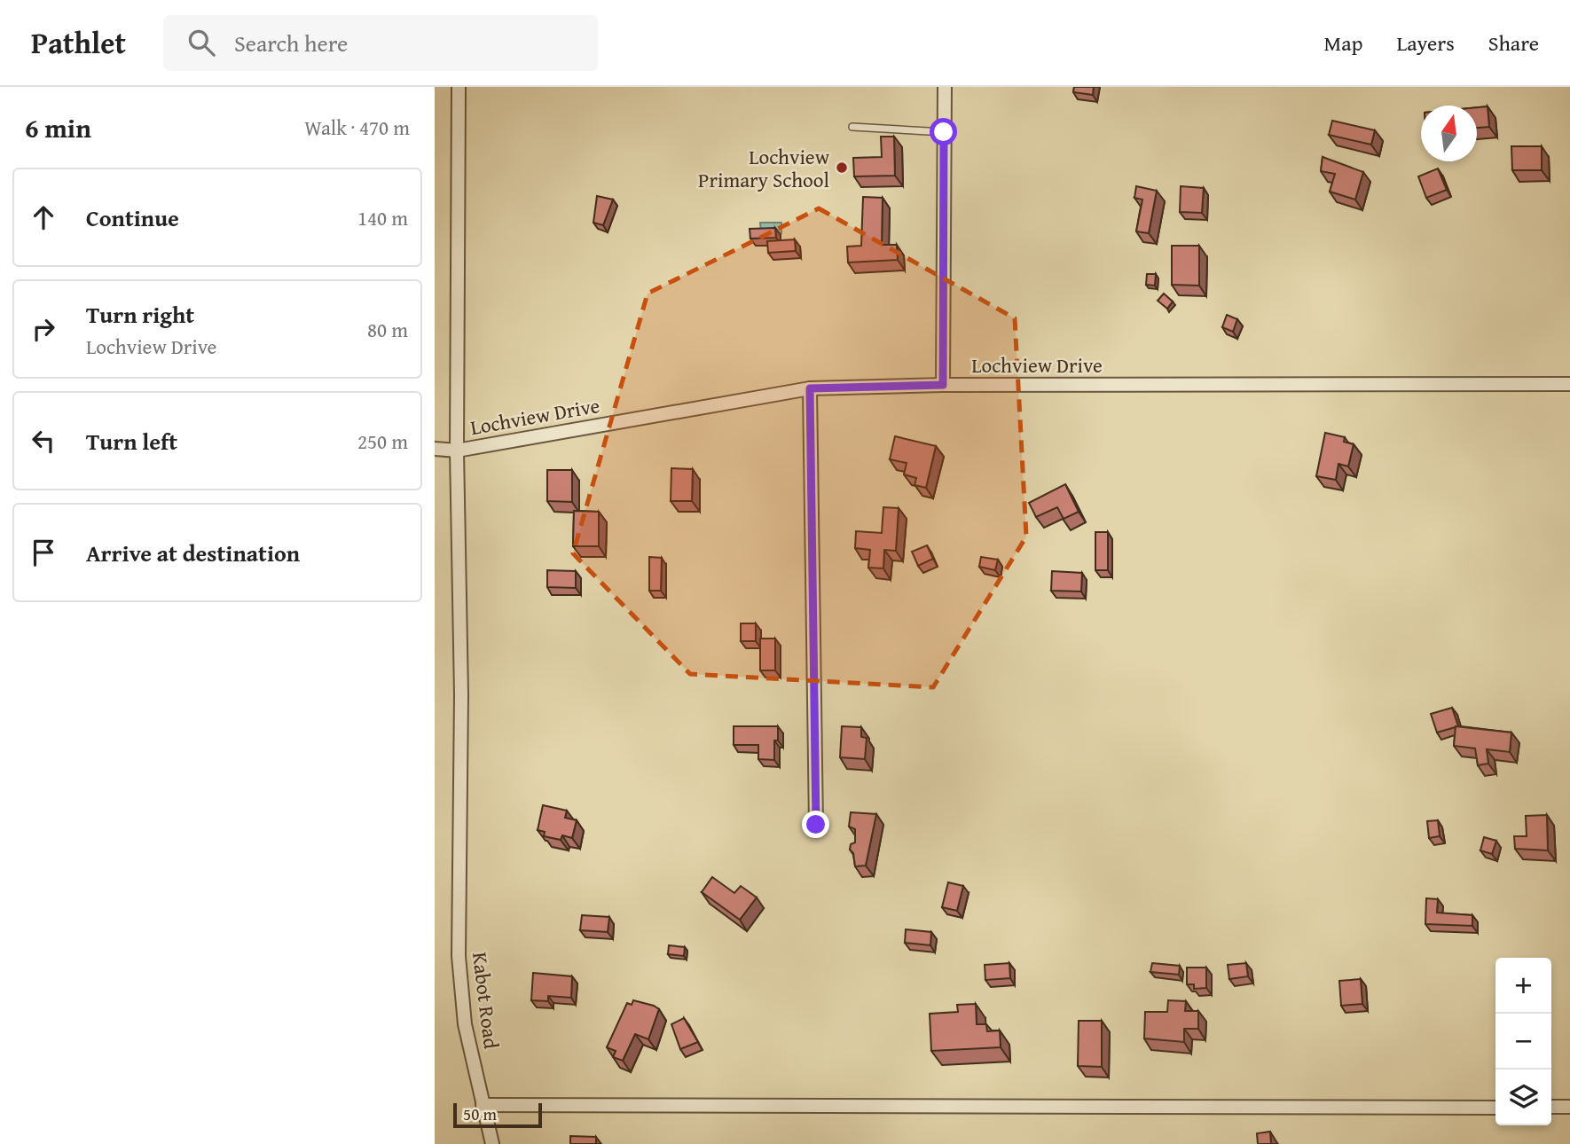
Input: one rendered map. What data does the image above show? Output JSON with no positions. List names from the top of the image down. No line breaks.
{"streets":{"street":["Lochview Drive","Kabot Road"]},"crossings":[["Lochview Drive","Kabot Road"]],"places":["Lochview Primary School"],"scale_bar":"50 m","north":"top","page":{"header":"Pathlet","search":"Search here","nav":["Map","Layers","Share"],"heading":["6 min","Walk · 470 m"],"list":[["Continue","140 m"],["Turn right","Lochview Drive","80 m"],["Turn left","250 m"],"Arrive at destination"],"map_buttons":["+","−"],"scale":"50 m"}}
